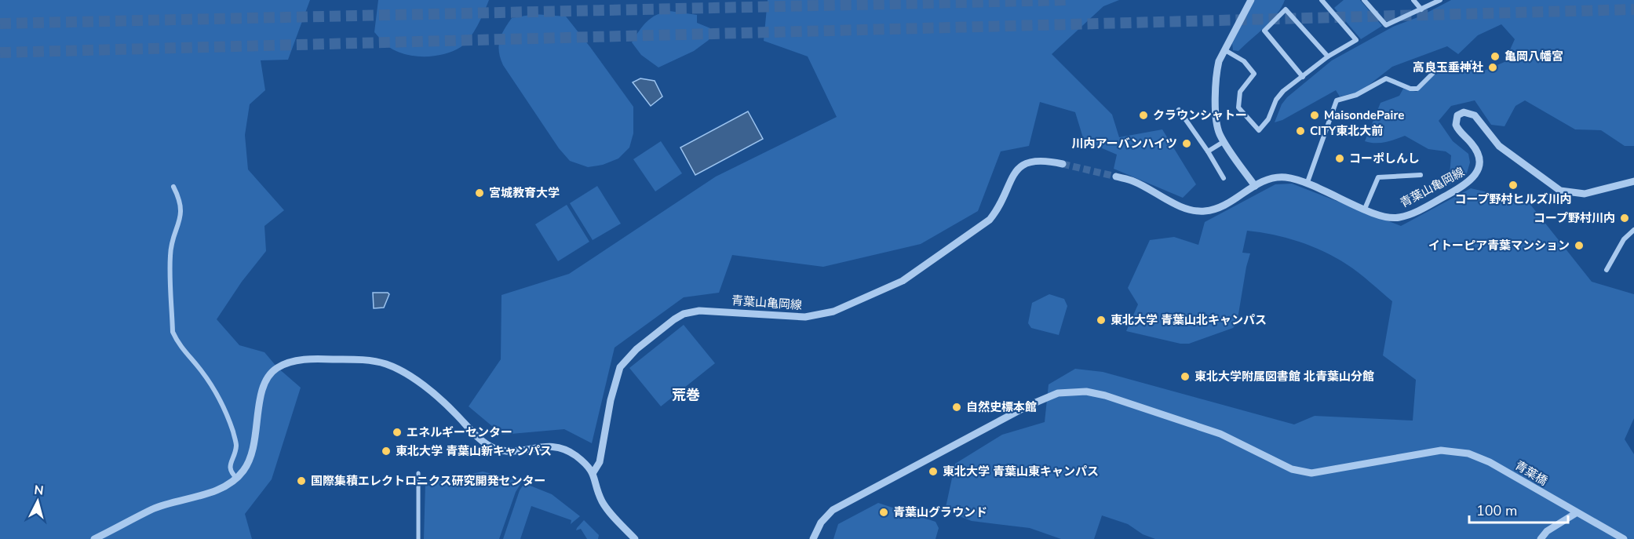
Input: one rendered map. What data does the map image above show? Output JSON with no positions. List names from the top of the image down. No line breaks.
{"streets":{"street":["青葉山亀岡線","青葉橋"]},"districts":["荒巻"],"places":["亀岡八幡宮","高良玉垂神社","クラウンシャトー","MaisondePaire","CITY東北大前","川内アーバンハイツ","コーポしんし","コープ野村ヒルズ川内","宮城教育大学","コープ野村川内","イトーピア青葉マンション","東北大学 青葉山北キャンパス","東北大学附属図書館 北青葉山分館","自然史標本館","エネルギーセンター","東北大学 青葉山新キャンパス","東北大学 青葉山東キャンパス","国際集積エレクトロニクス研究開発センター","青葉山グラウンド"],"scale_bar":"100 m","north":"top"}
